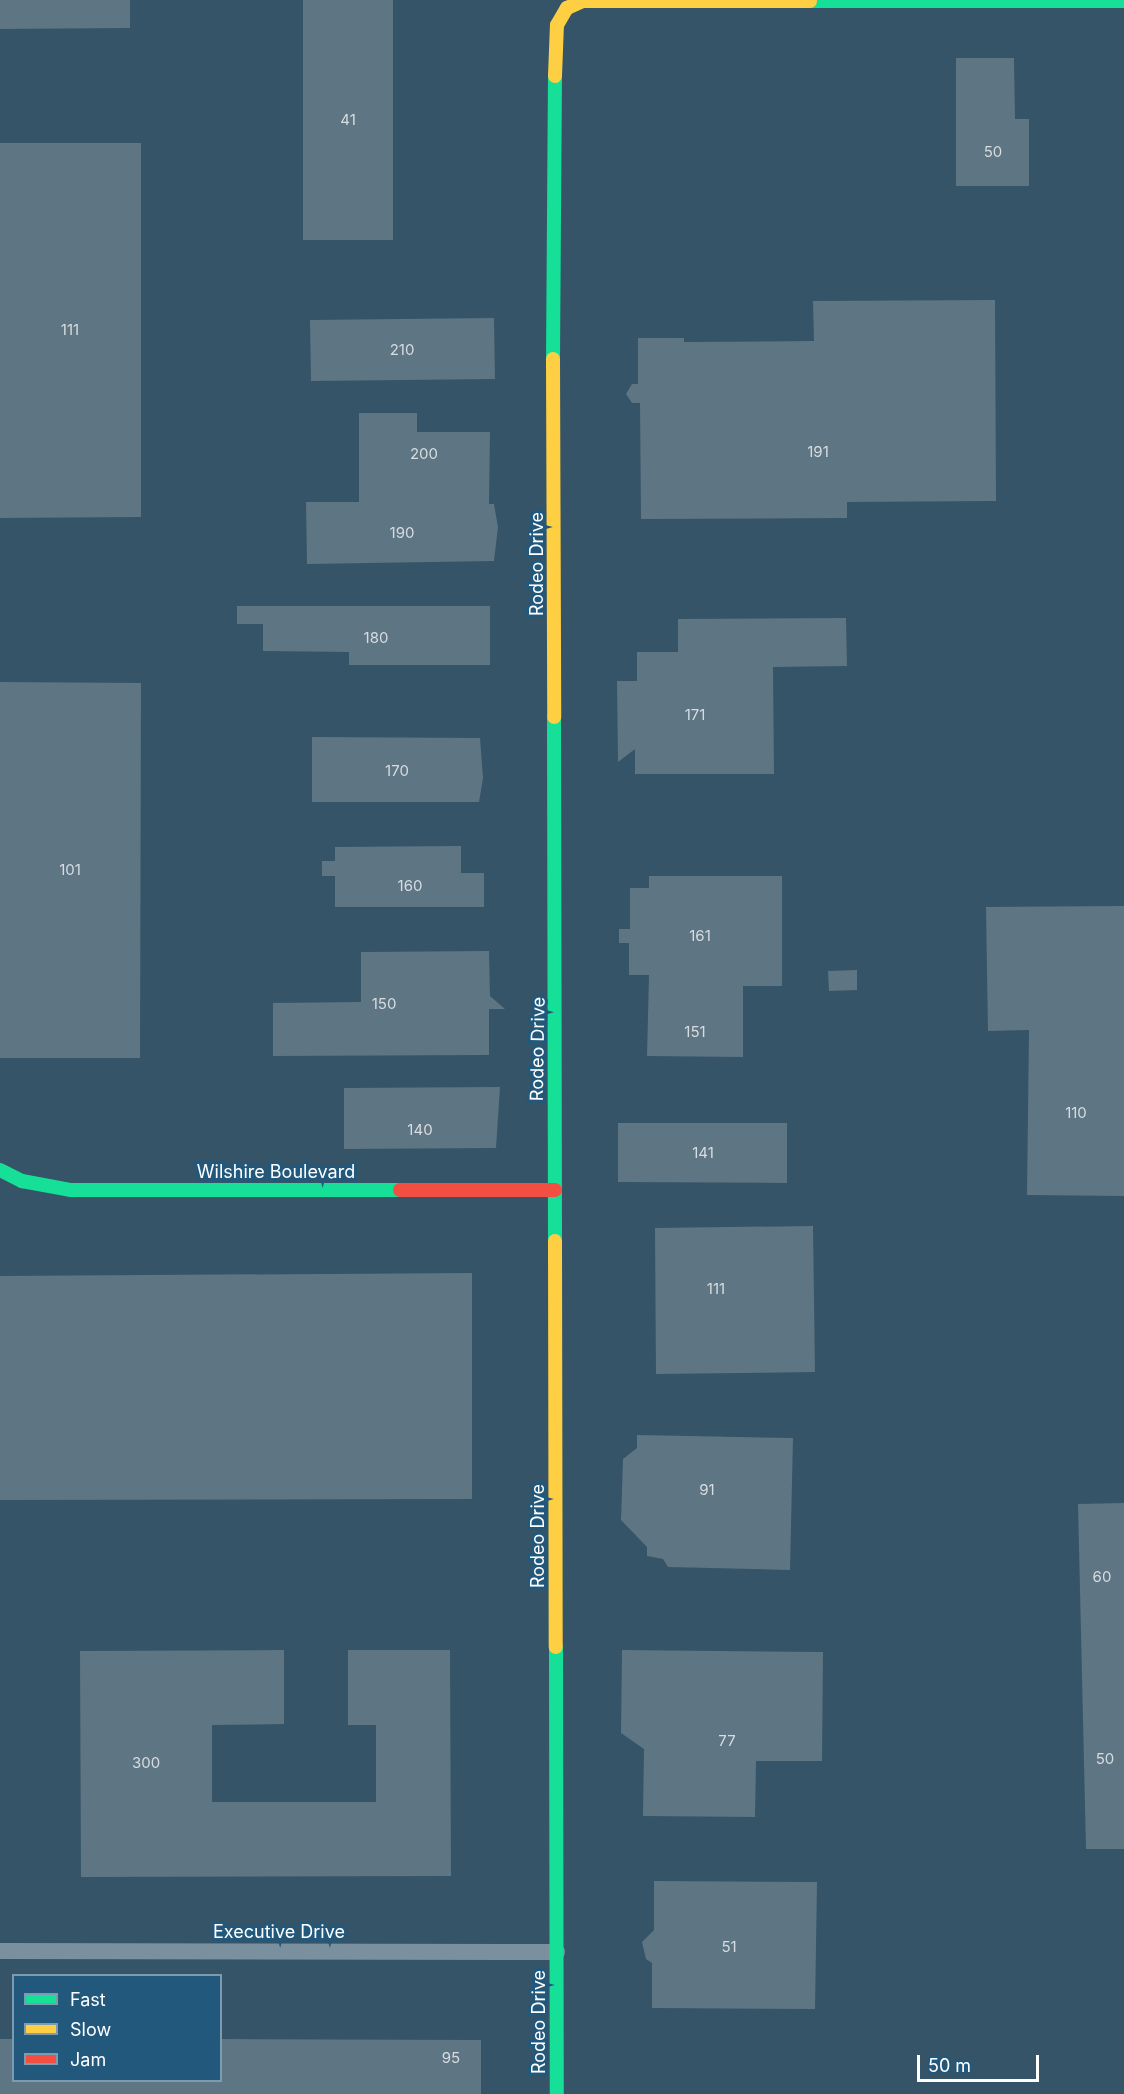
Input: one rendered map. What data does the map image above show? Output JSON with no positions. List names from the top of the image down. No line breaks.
{"streets":{"street":["Rodeo Drive","Wilshire Boulevard","Executive Drive"]},"crossings":[["Rodeo Drive","Wilshire Boulevard"],["Rodeo Drive","Executive Drive"]],"house_numbers":["41","50","111","210","191","200","190","180","171","170","101","160","161","150","151","110","140","141","111","91","60","77","50","300","51","95"],"legend":["Fast","Slow","Jam"],"scale_bar":"50 m"}
